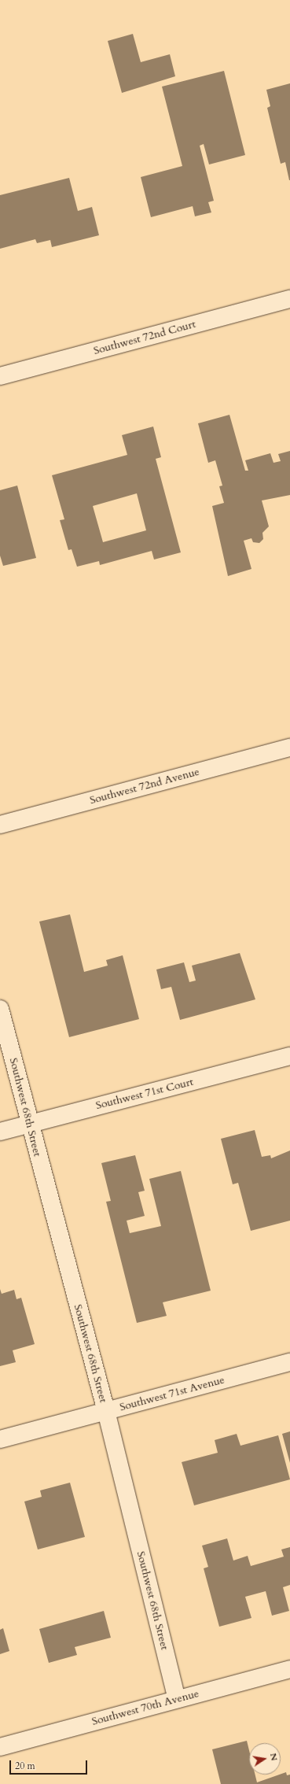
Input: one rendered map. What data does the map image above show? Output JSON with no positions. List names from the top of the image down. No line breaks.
{"streets":{"street":["Southwest 72nd Court","Southwest 72nd Avenue","Southwest 71st Court","Southwest 68th Street","Southwest 71st Avenue","Southwest 70th Avenue"]},"crossings":[["Southwest 71st Court","Southwest 68th Street"],["Southwest 68th Street","Southwest 71st Avenue"],["Southwest 68th Street","Southwest 70th Avenue"]],"scale_bar":"20 m","north":"right"}
